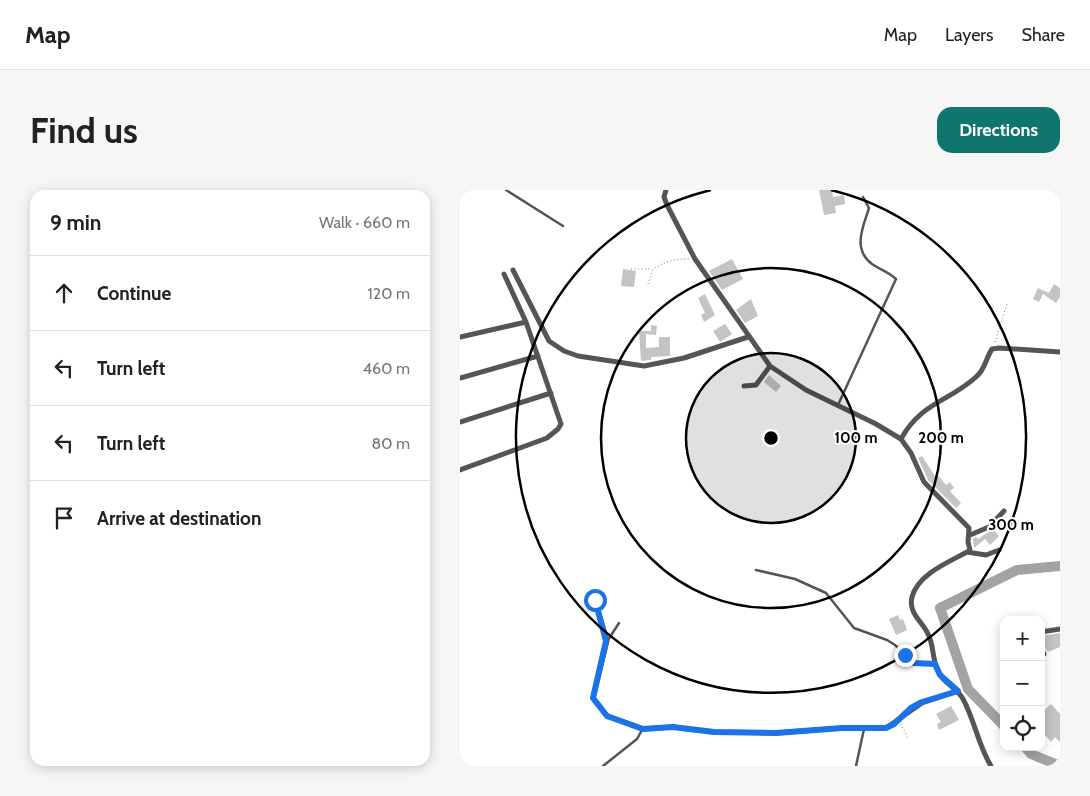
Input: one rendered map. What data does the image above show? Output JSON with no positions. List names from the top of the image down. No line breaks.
{"page":{"header":"Map","nav":["Map","Layers","Share"],"buttons":"Directions","title":"Find us","heading":["9 min","Walk · 660 m"],"list":[["Continue","120 m"],["Turn left","460 m"],["Turn left","80 m"],"Arrive at destination"],"map_buttons":["+","−"]},"rings":["100 m","200 m","300 m"]}
